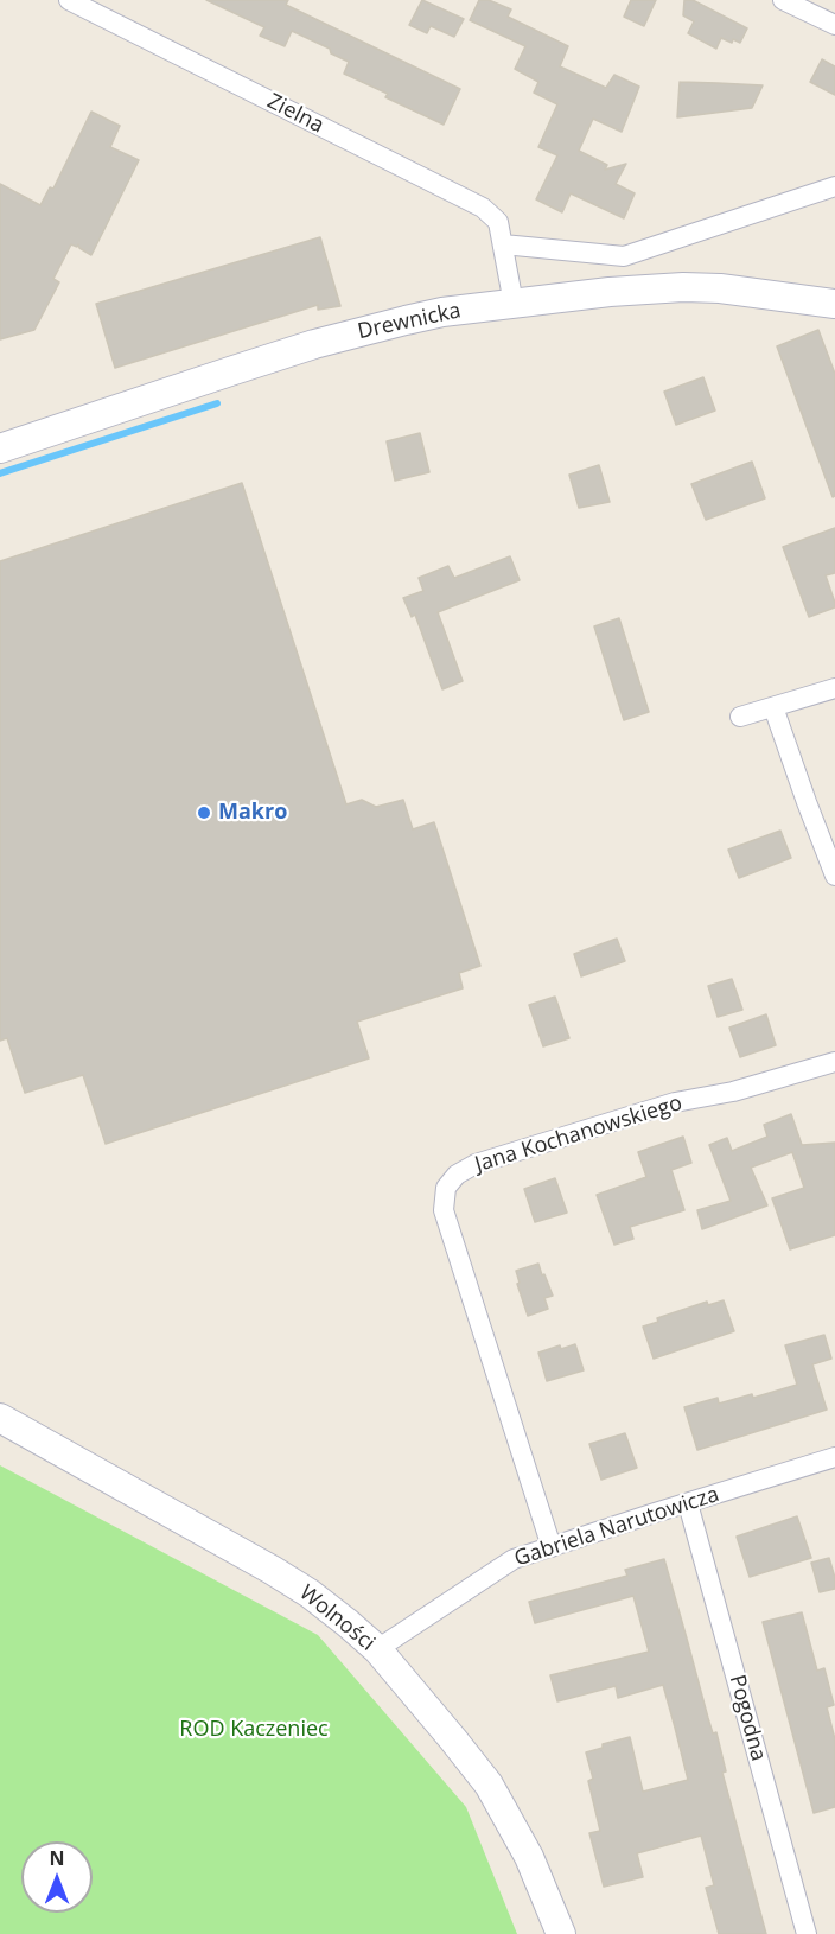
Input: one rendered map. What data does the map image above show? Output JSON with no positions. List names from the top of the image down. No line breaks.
{"streets":{"street":["Zielna","Drewnicka","Jana Kochanowskiego","Gabriela Narutowicza","Wolności","Pogodna"]},"crossings":[["Zielna","Drewnicka"],["Jana Kochanowskiego","Gabriela Narutowicza"],["Gabriela Narutowicza","Wolności"],["Gabriela Narutowicza","Pogodna"]],"parks":["ROD Kaczeniec"],"places":["Makro"],"north":"top"}
